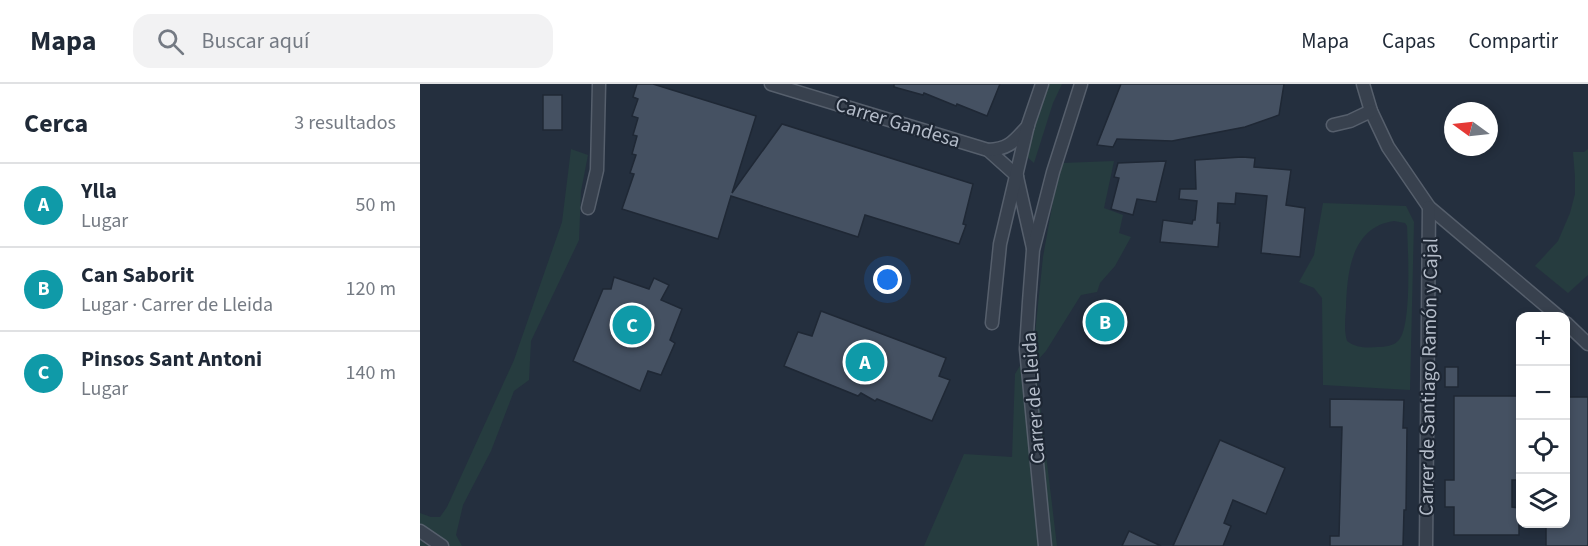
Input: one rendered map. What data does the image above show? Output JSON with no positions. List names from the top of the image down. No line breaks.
{"streets":{"street":["Carrer Gandesa","Carrer de Santiago Ramón y Cajal","Carrer de Lleida"]},"crossings":[["Carrer Gandesa","Carrer de Lleida"]],"north":"left","page":{"header":"Mapa","search":"Buscar aquí","nav":["Mapa","Capas","Compartir"],"heading":["Cerca","3 resultados"],"list":[{"mark":"A","name":"Ylla","note":"Lugar","value":"50 m"},{"mark":"B","name":"Can Saborit","note":"Lugar · Carrer de Lleida","value":"120 m"},{"mark":"C","name":"Pinsos Sant Antoni","note":"Lugar","value":"140 m"}],"pins":["B","C","A"],"map_buttons":["+","−"]}}
